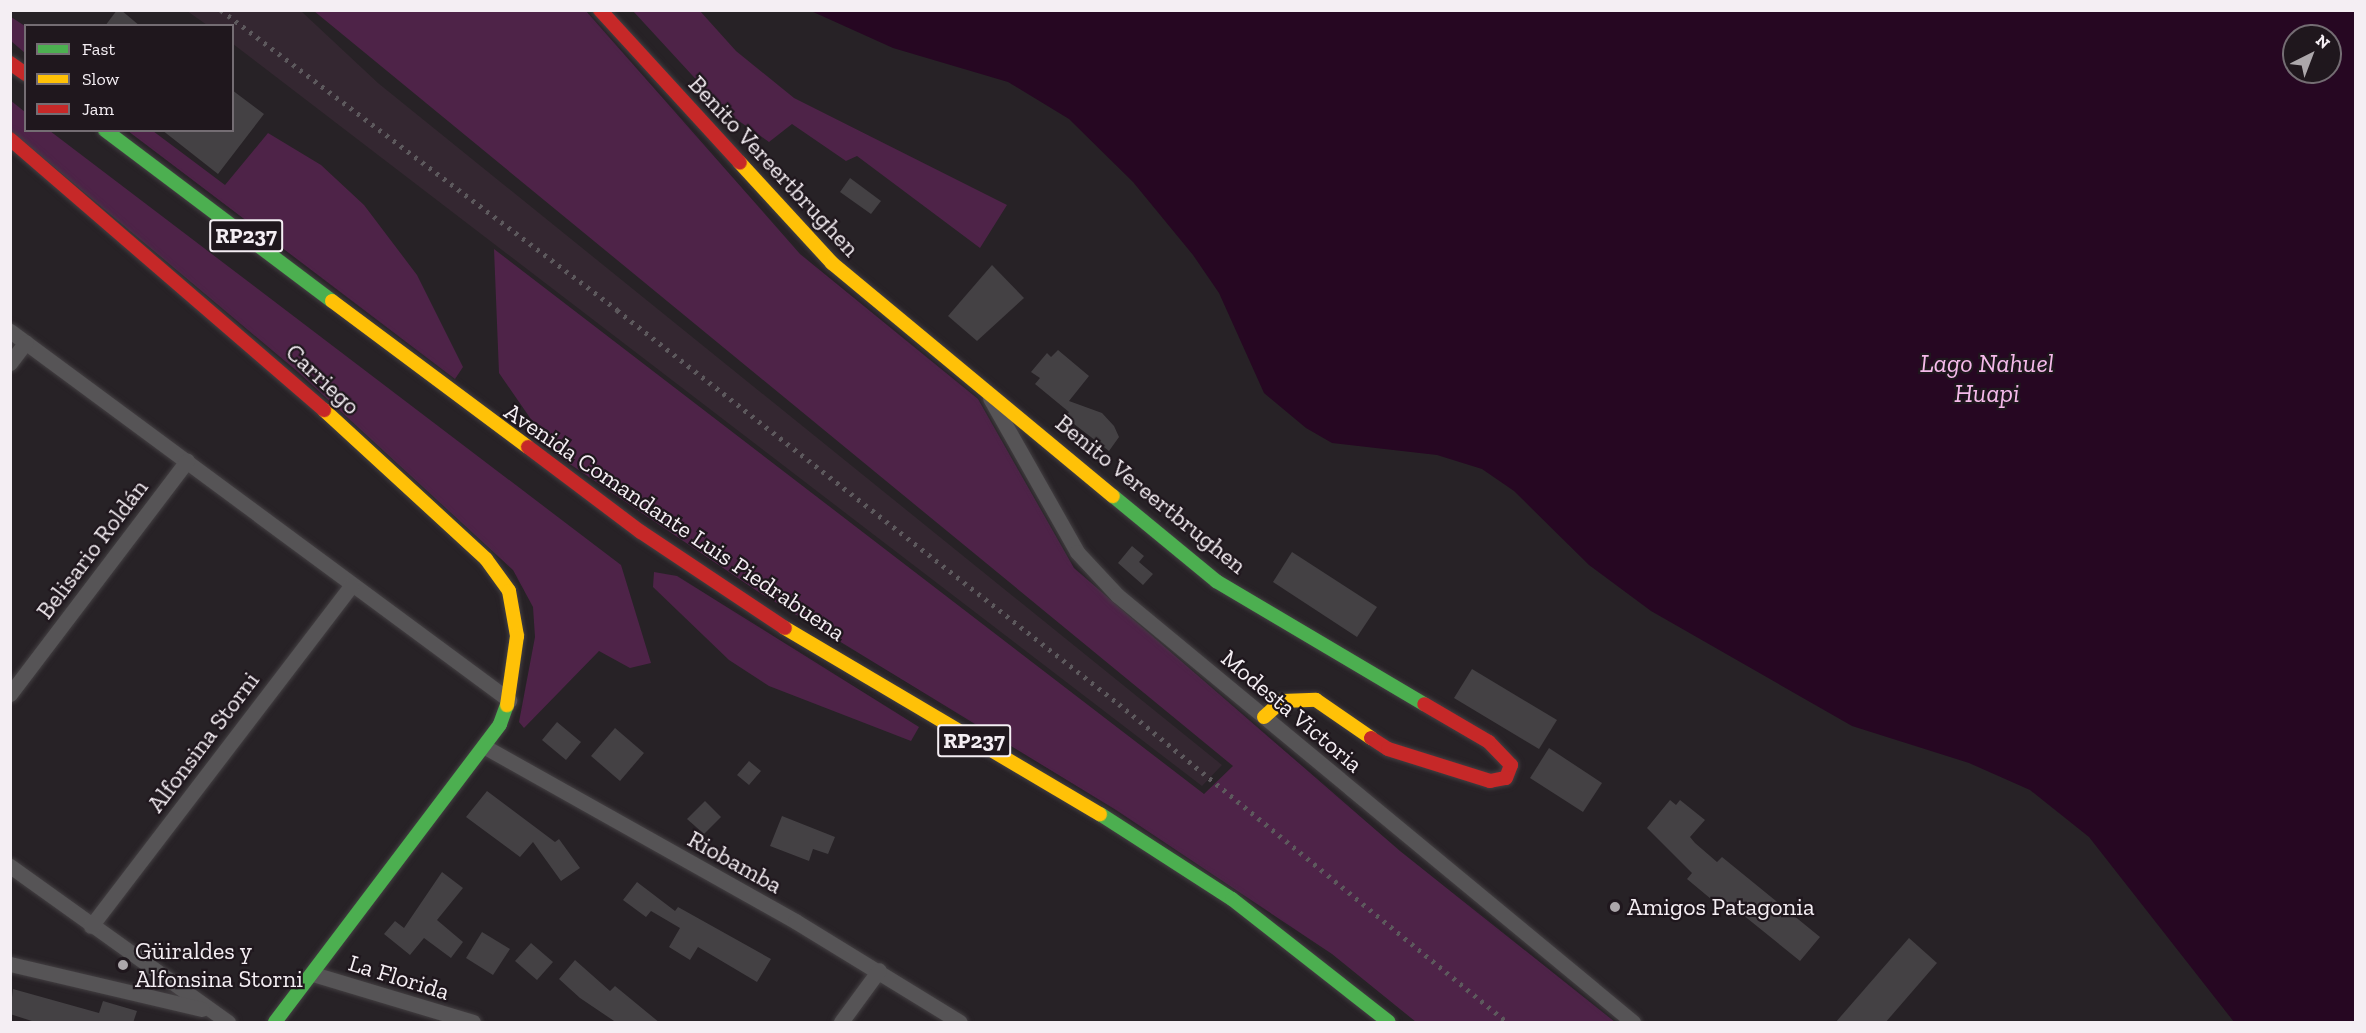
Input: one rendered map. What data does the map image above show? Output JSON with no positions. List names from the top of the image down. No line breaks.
{"streets":{"street":["Benito Vereertbrughen","RP237","Carriego","Avenida Comandante Luis Piedrabuena","Belisario Roldán","Modesta Victoria","Alfonsina Storni","Riobamba","La Florida"]},"crossings":[["Benito Vereertbrughen","Modesta Victoria"],["Carriego","Riobamba"],["Carriego","La Florida"]],"water":["Lago Nahuel Huapi"],"places":["Amigos Patagonia","Güiraldes y Alfonsina Storni"],"legend":["Fast","Slow","Jam"],"north":"top right"}
